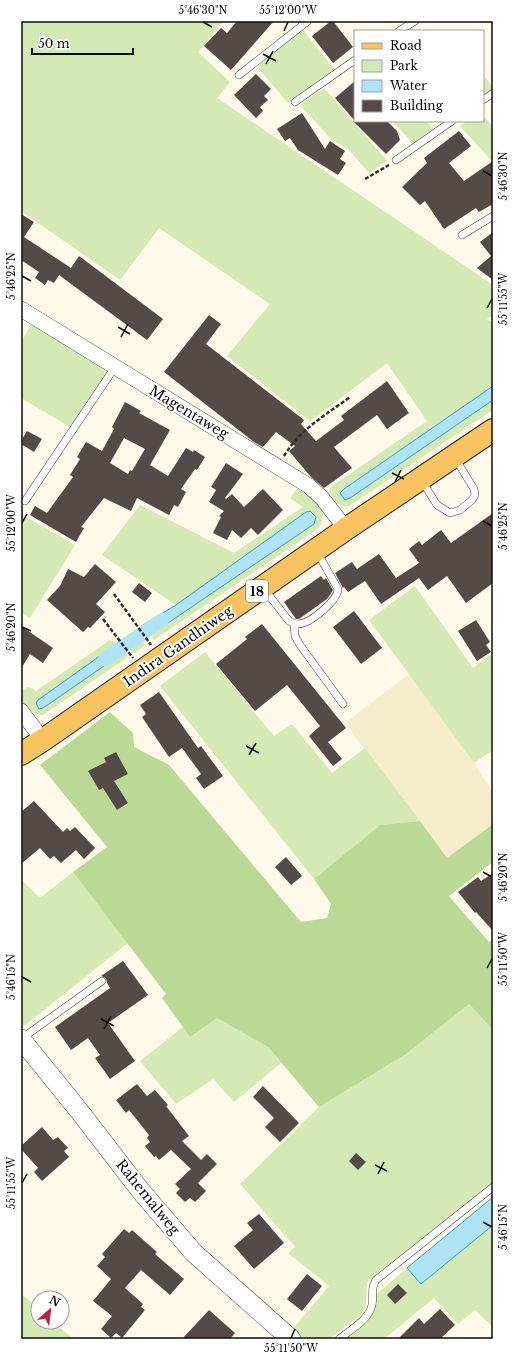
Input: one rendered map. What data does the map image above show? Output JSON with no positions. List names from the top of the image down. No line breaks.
{"streets":{"main road":["18","Indira Gandhiweg"],"street":["Magentaweg","Rahemalweg"]},"crossings":[["Magentaweg","Indira Gandhiweg"]],"legend":["Road","Park","Water","Building"],"scale_bar":"50 m","north":"top right","coordinates":["5°46'30\"N","55°12'00\"W","5°46'25\"N","55°11'55\"W","5°46'20\"N","55°11'50\"W","5°46'15\"N"]}
